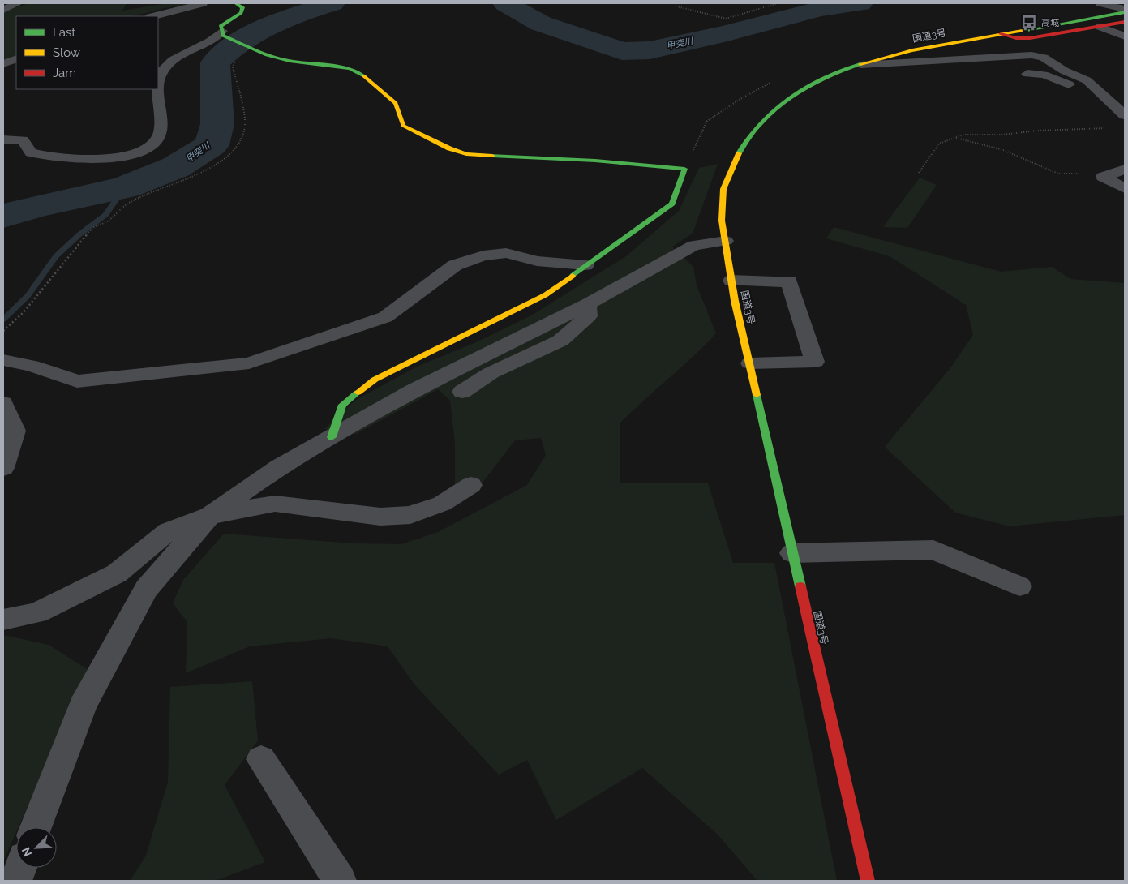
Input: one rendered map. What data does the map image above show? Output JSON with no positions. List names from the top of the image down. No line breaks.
{"streets":{"main road":["国道3号"]},"water":["甲突川"],"places":{"bus stop":["高城"]},"legend":["Fast","Slow","Jam"],"north":"bottom left"}
